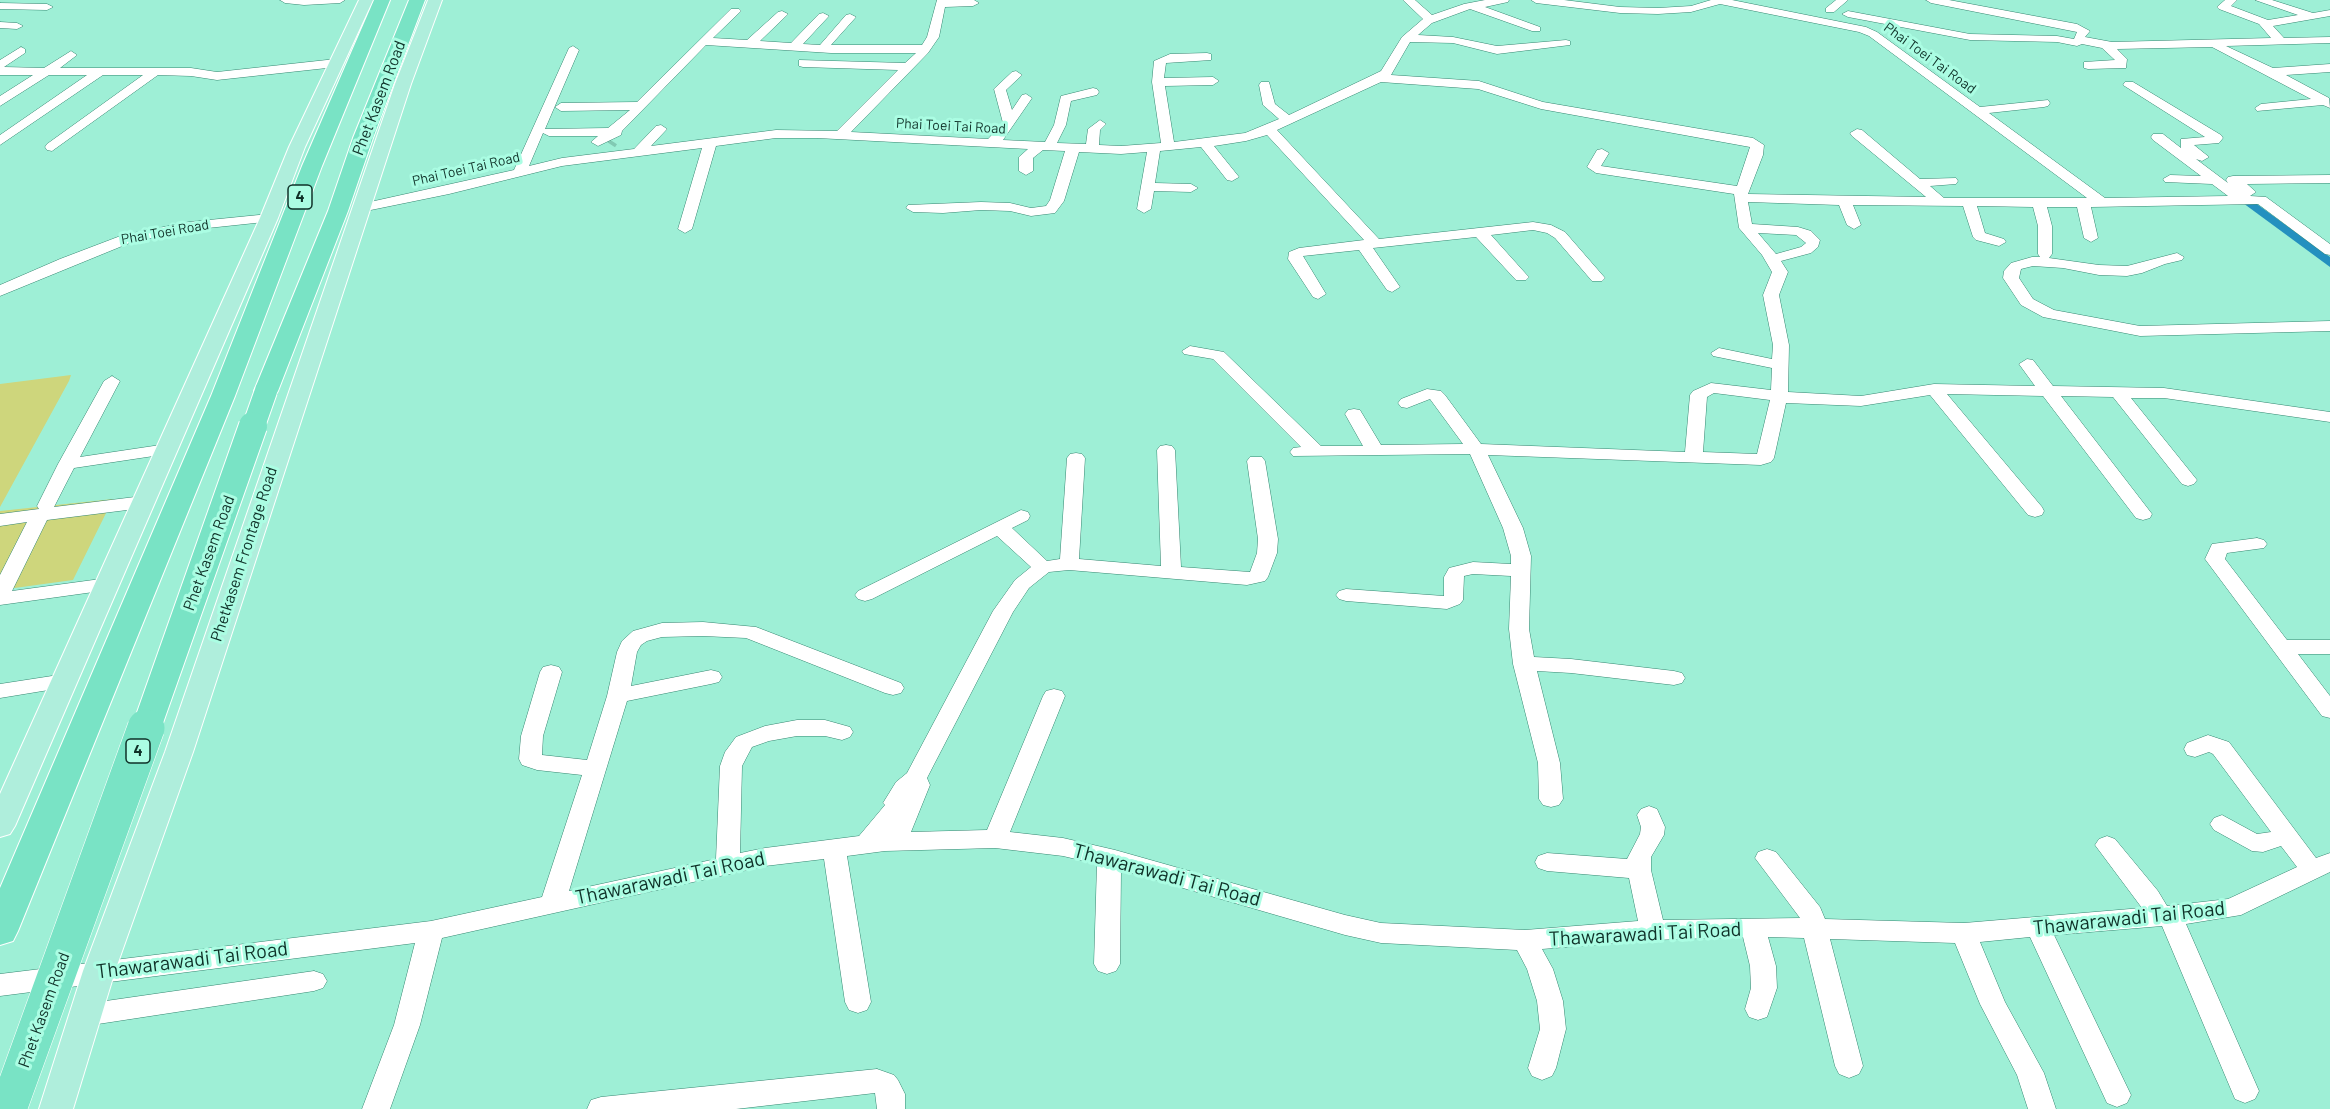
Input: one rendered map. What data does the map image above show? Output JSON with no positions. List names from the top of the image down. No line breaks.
{"streets":{"highway":["Phet Kasem Road","4"],"main road":["Phetkasem Frontage Road"],"street":["Phai Toei Tai Road","Phai Toei Road","Thawarawadi Tai Road"]},"crossings":[["Phai Toei Tai Road","Phetkasem Frontage Road"],["4","Phai Toei Road"],["Phetkasem Frontage Road","Thawarawadi Tai Road"]]}
